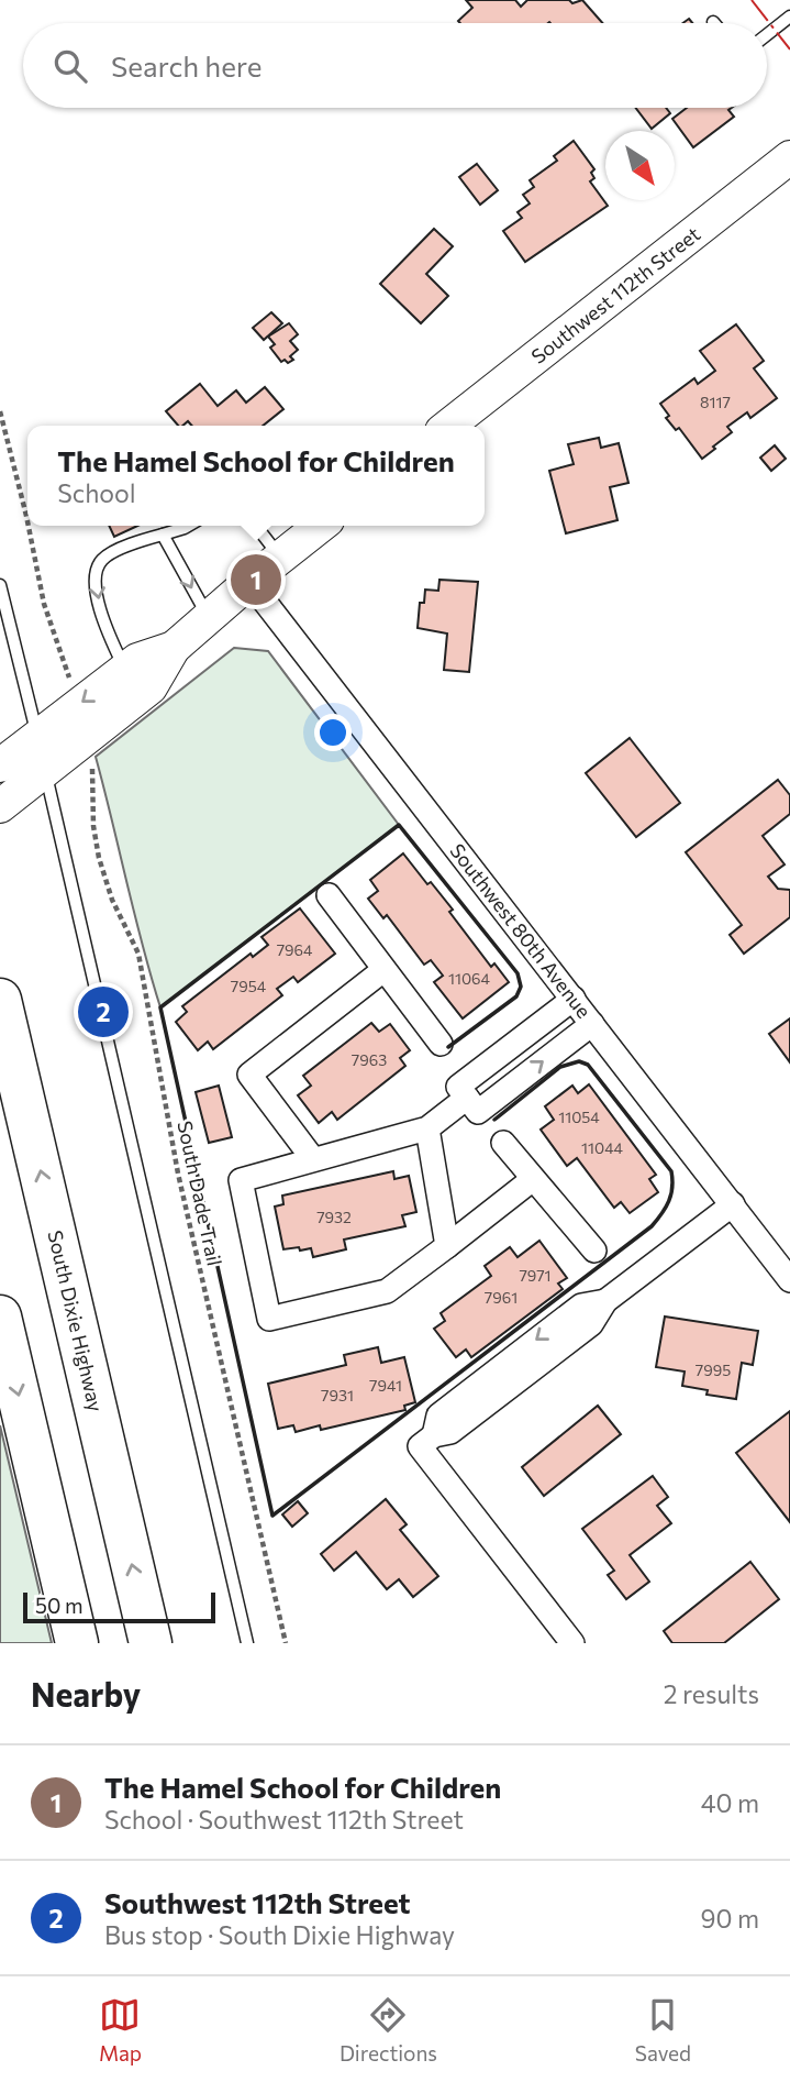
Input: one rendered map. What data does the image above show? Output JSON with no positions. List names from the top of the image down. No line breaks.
{"streets":{"highway":["South Dixie Highway"],"main road":["Southwest 112th Street"],"street":["Southwest 80th Avenue"],"path":["South Dade Trail"]},"house_numbers":["8117","7964","11064","7954","7963","11054","11044","7932","7971","7961","7995","7941","7931"],"scale_bar":"50 m","north":"bottom right","page":{"search":"Search here","popup":["The Hamel School for Children","School"],"pins":["1","2"],"scale":"50 m","heading":["Nearby","2 results"],"list":[{"mark":"1","name":"The Hamel School for Children","note":"School · Southwest 112th Street","value":"40 m"},{"mark":"2","name":"Southwest 112th Street","note":"Bus stop · South Dixie Highway","value":"90 m"}],"nav":["Map","Directions","Saved"]}}
